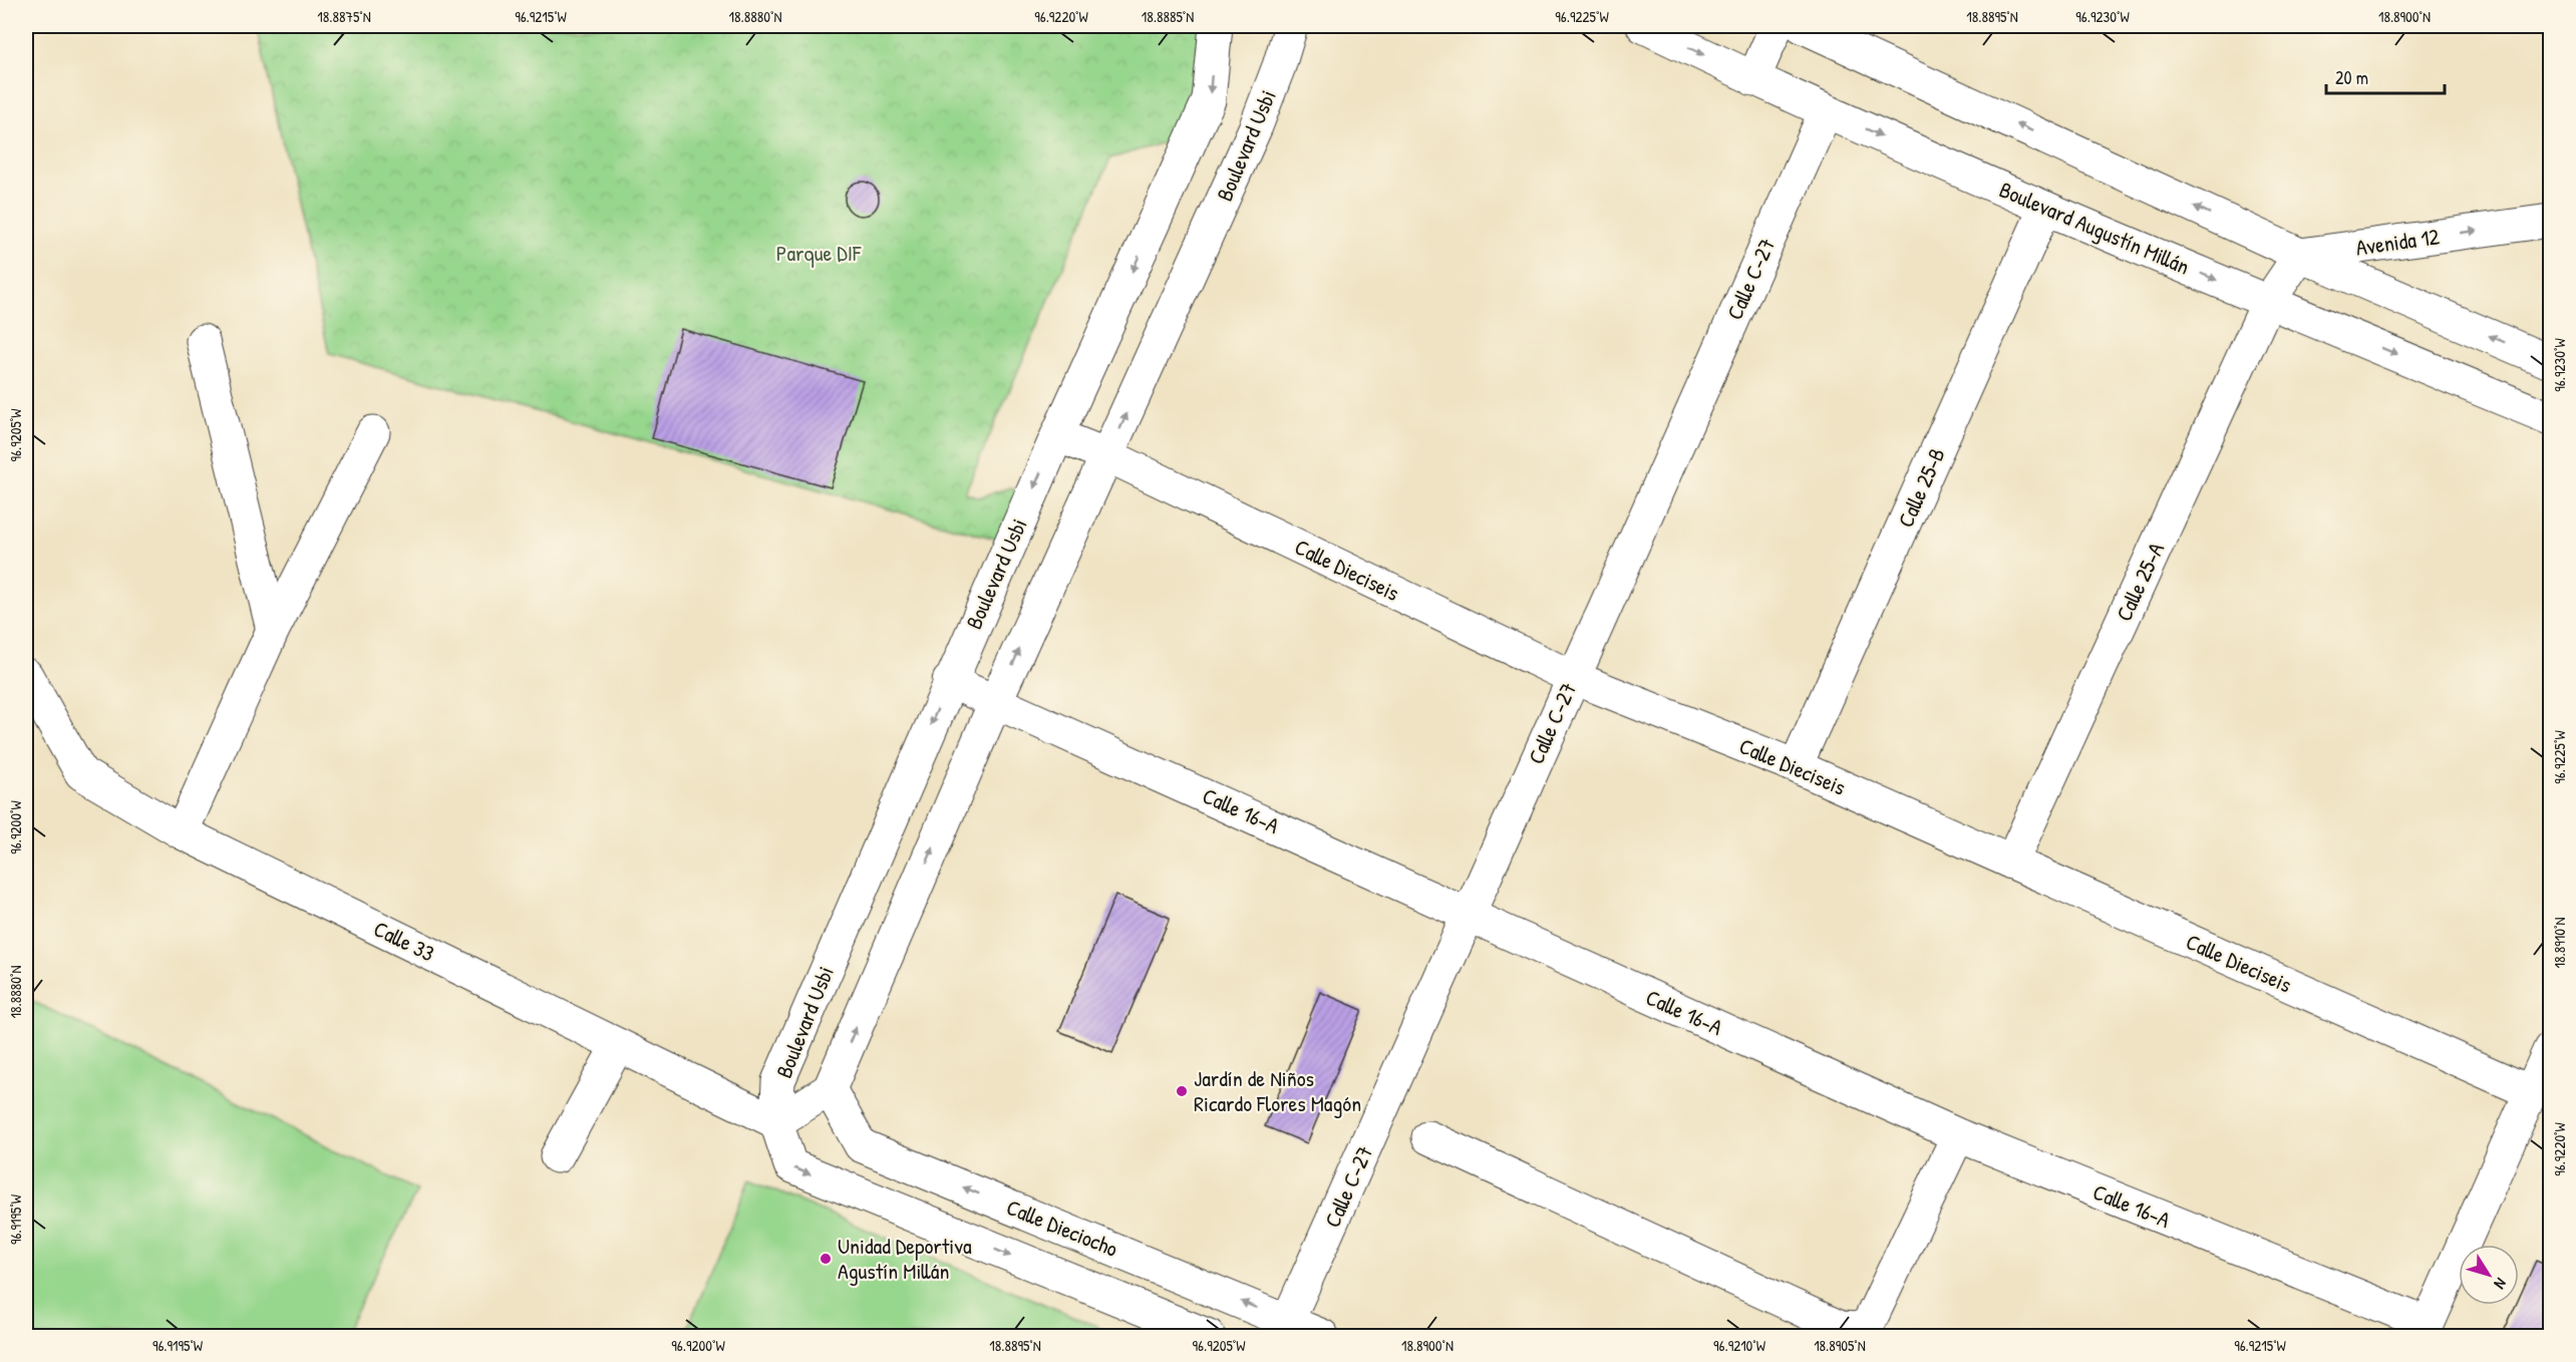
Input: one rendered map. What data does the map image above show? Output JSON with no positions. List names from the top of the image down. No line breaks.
{"streets":{"street":["Boulevard Usbi","Boulevard Augustín Millán","Avenida 12","Calle C-27","Calle 25-B","Calle Dieciseis","Calle 25-A","Calle 16-A","Calle 33","Calle Dieciocho"]},"crossings":[["Boulevard Usbi","Calle Dieciseis"],["Boulevard Usbi","Calle 16-A"],["Boulevard Usbi","Calle 33"],["Boulevard Usbi","Calle Dieciocho"],["Boulevard Augustín Millán","Calle C-27"],["Boulevard Augustín Millán","Calle 25-B"],["Boulevard Augustín Millán","Calle 25-A"],["Calle C-27","Calle Dieciseis"],["Calle C-27","Calle 16-A"],["Calle C-27","Calle Dieciocho"],["Calle 25-B","Calle Dieciseis"],["Calle Dieciseis","Calle 25-A"],["Calle 33","Calle Dieciocho"]],"one_way":["Avenida 12"],"parks":["Parque DIF"],"places":["Jardín de Niños Ricardo Flores Magón","Unidad Deportiva Agustín Millán"],"scale_bar":"20 m","north":"bottom right","coordinates":["18.8875°N","96.9215°W","18.8880°N","96.9220°W","18.8885°N","96.9225°W","18.8895°N","96.9230°W","18.8900°N","96.9205°W","96.9200°W","18.8910°N","96.9195°W","96.9210°W","18.8905°N"]}
